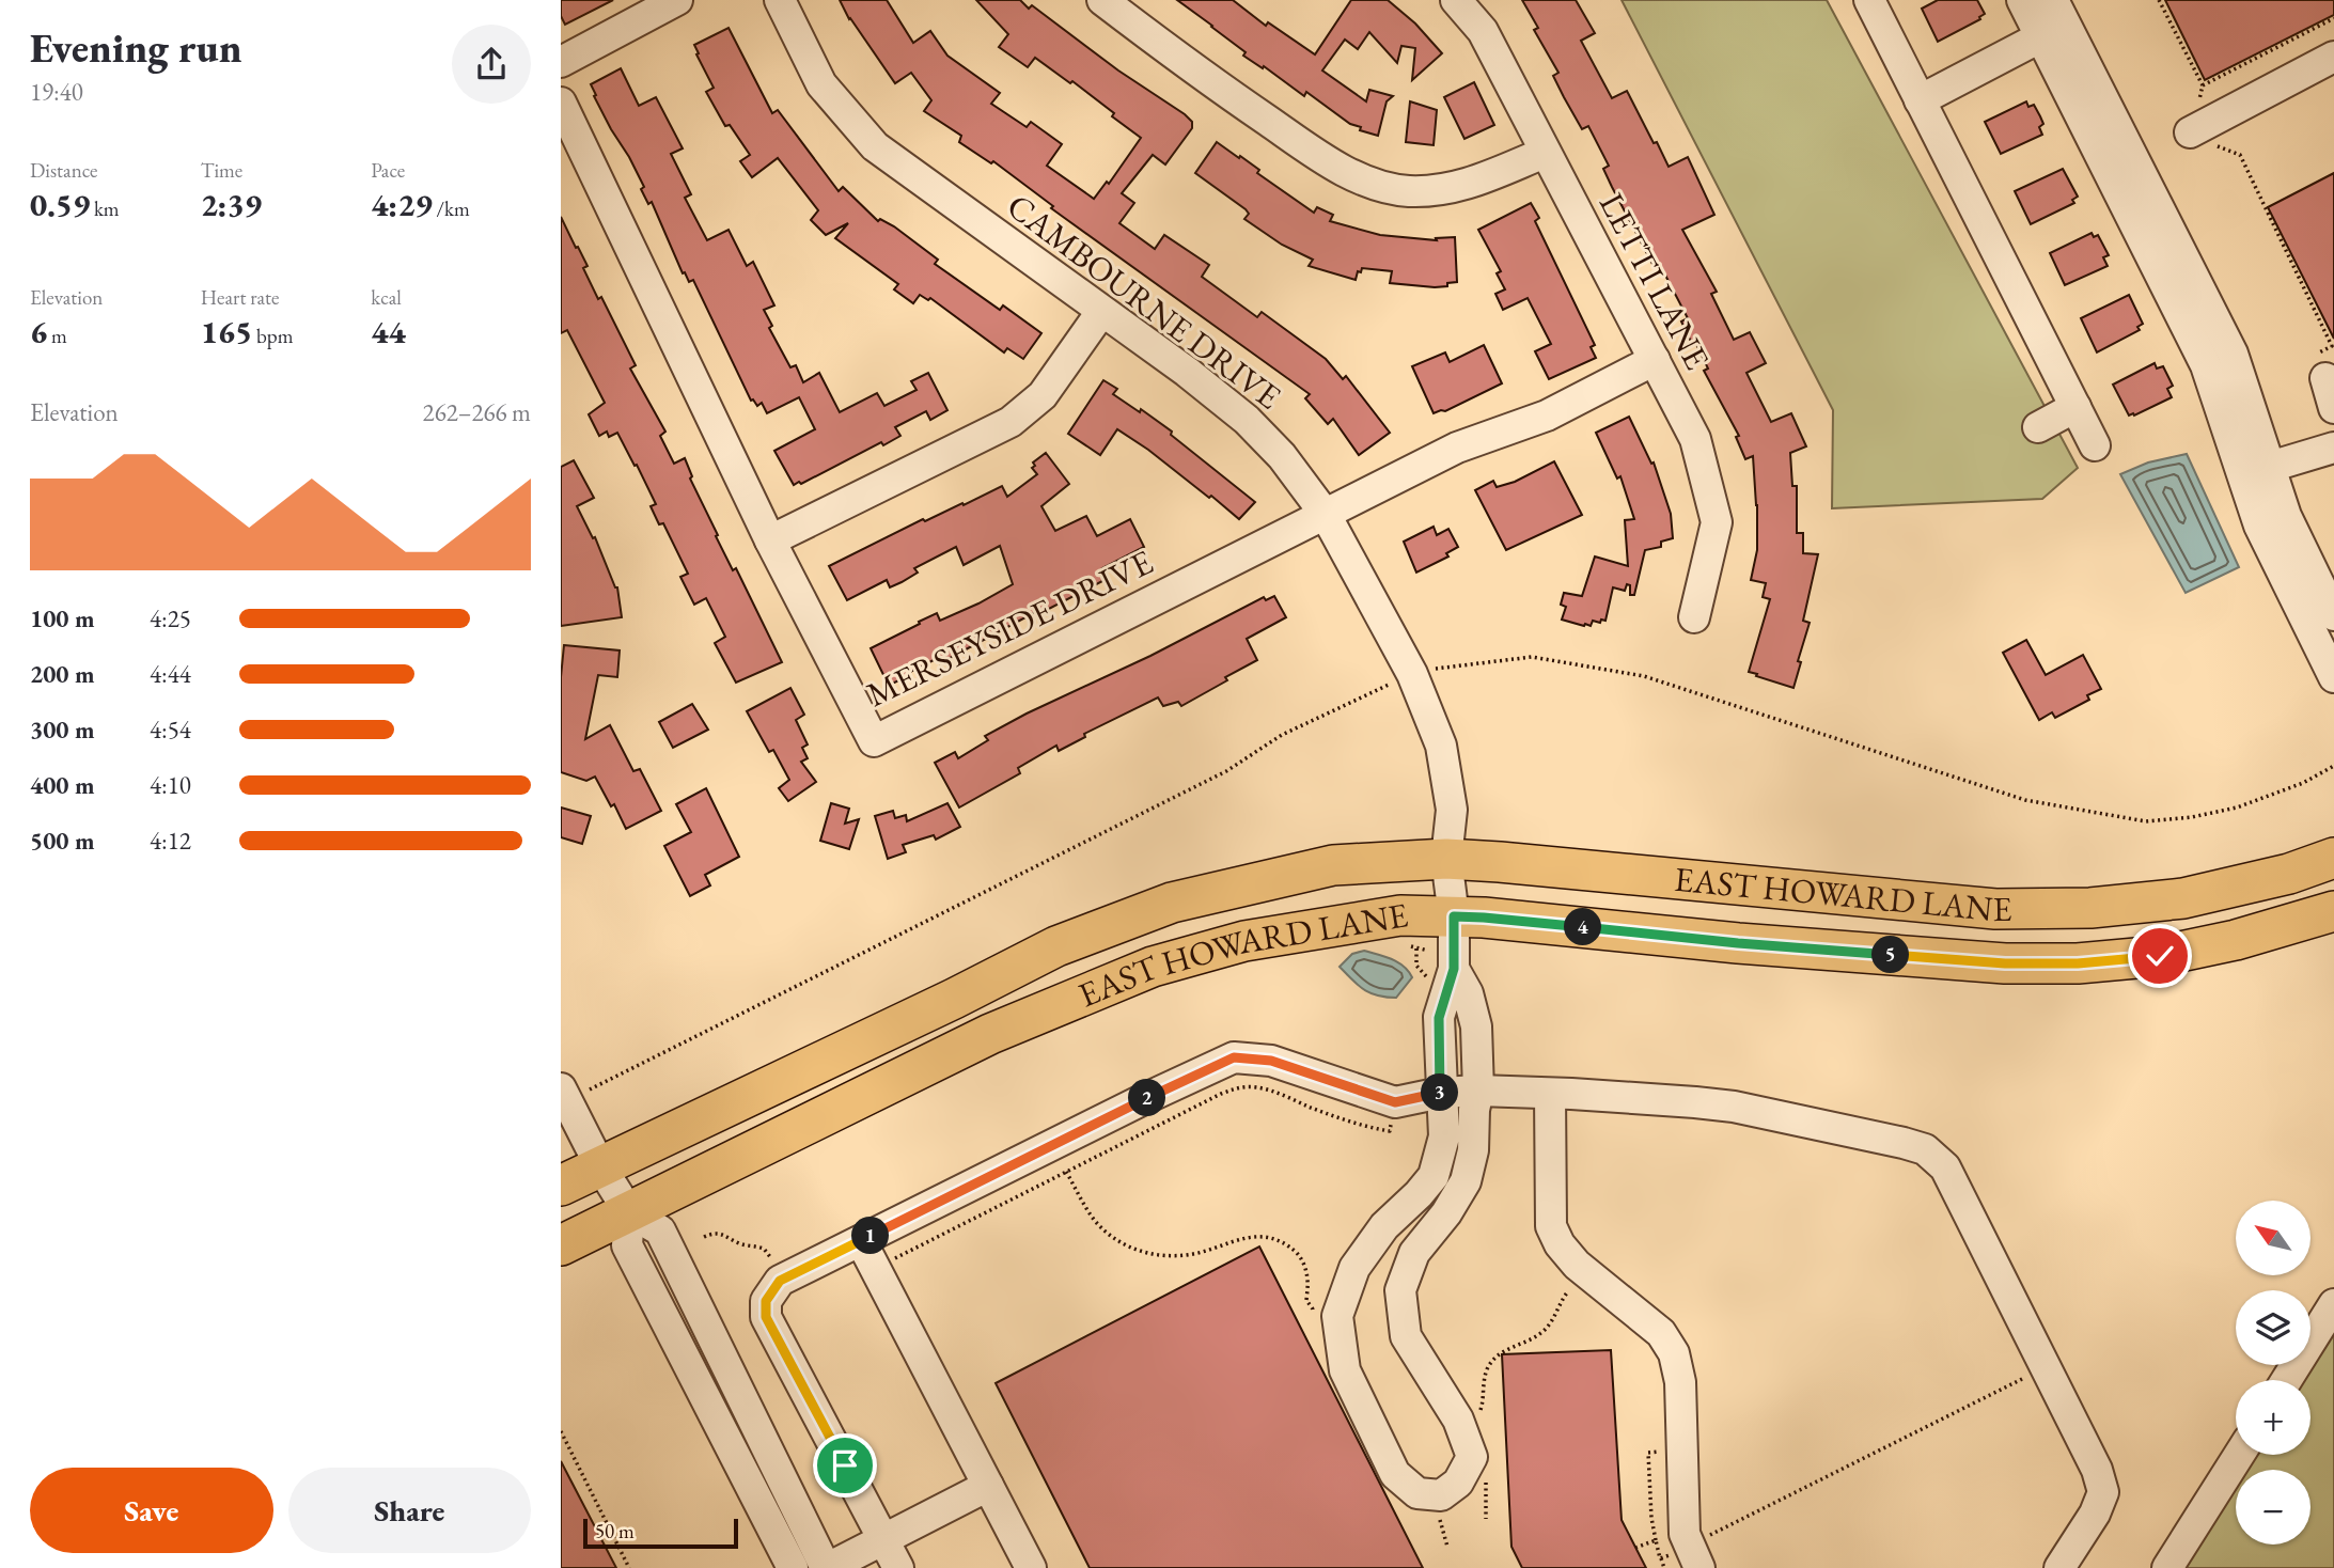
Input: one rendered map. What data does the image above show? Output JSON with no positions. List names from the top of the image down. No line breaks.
{"streets":{"main road":["EAST HOWARD LANE"],"street":["LETTI LANE","CAMBOURNE DRIVE","MERSEYSIDE DRIVE"]},"crossings":[["LETTI LANE","MERSEYSIDE DRIVE"],["CAMBOURNE DRIVE","MERSEYSIDE DRIVE"],["CAMBOURNE DRIVE","EAST HOWARD LANE"]],"scale_bar":"50 m","north":"top left","page":{"heading":["Evening run","19:40"],"stats":[["Distance","0.59 km"],["Time","2:39"],["Pace","4:29 /km"],["Elevation","6 m"],["Heart rate","165 bpm"],["kcal","44"]],"chart":["Elevation","262–266 m"],"list":[{"name":"100 m","note":"4:25"},{"name":"200 m","note":"4:44"},{"name":"300 m","note":"4:54"},{"name":"400 m","note":"4:10"},{"name":"500 m","note":"4:12"}],"pins":["4","5","3","2","1"],"map_buttons":["+","−"],"buttons":["Save","Share"],"scale":"50 m"}}
